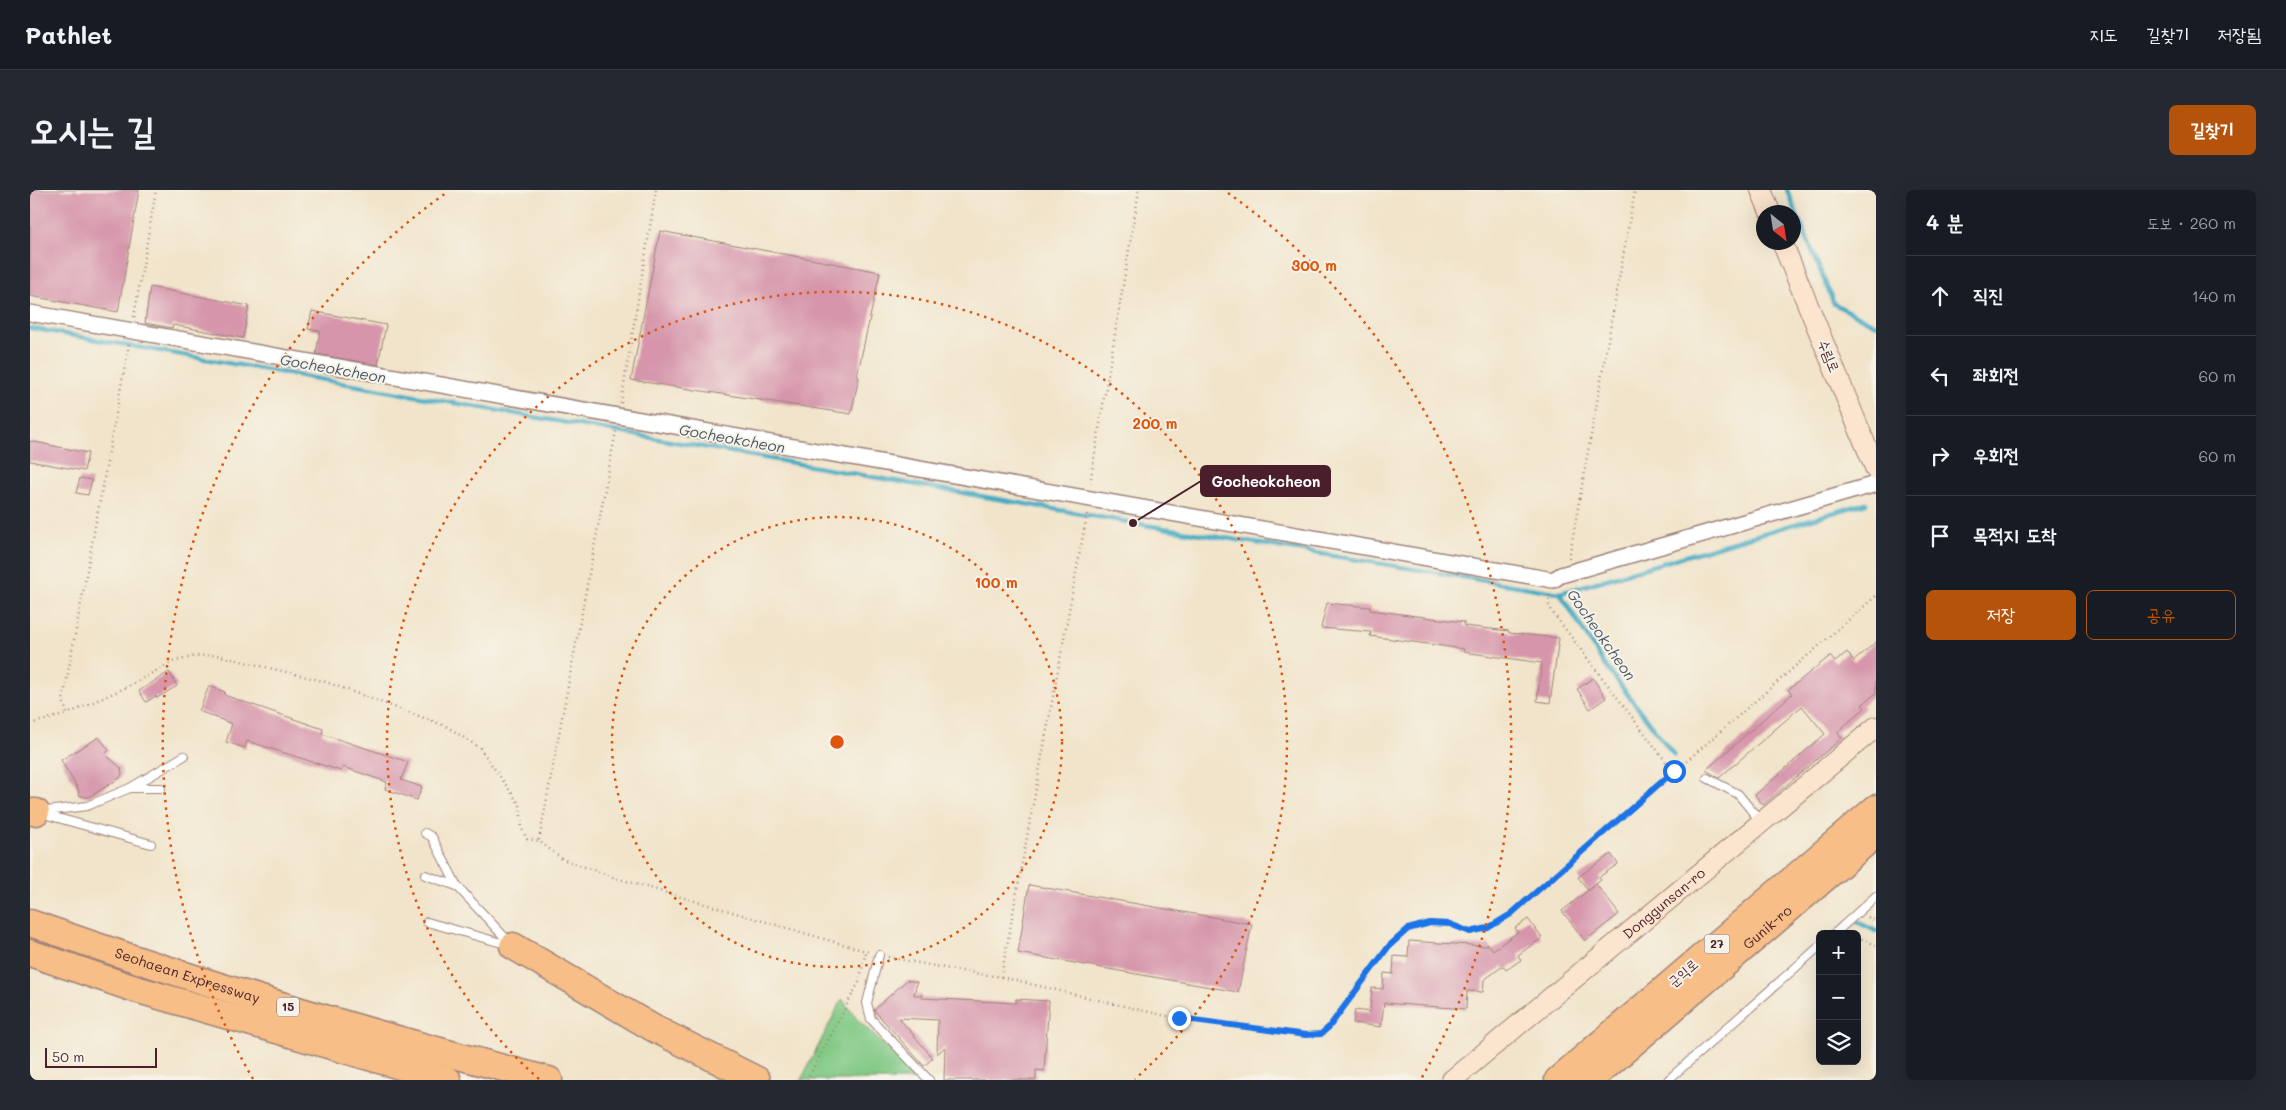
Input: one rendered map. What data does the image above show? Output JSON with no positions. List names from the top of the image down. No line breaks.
{"streets":{"highway":["Gunik-ro","27","군익로","Seohaean Expressway","15"],"street":["수림로","Donggunsan-ro"]},"water":["Gocheokcheon"],"places":["Gocheokcheon"],"scale_bar":"50 m","north":"bottom right","page":{"header":"Pathlet","nav":["지도","길찾기","저장됨"],"buttons":["길찾기",["저장","공유"]],"title":"오시는 길","heading":["4 분","도보 · 260 m"],"list":[["직진","140 m"],["좌회전","60 m"],["우회전","60 m"],"목적지 도착"],"map_buttons":["+","−"],"scale":"50 m"},"rings":["300 m","200 m","100 m"]}
